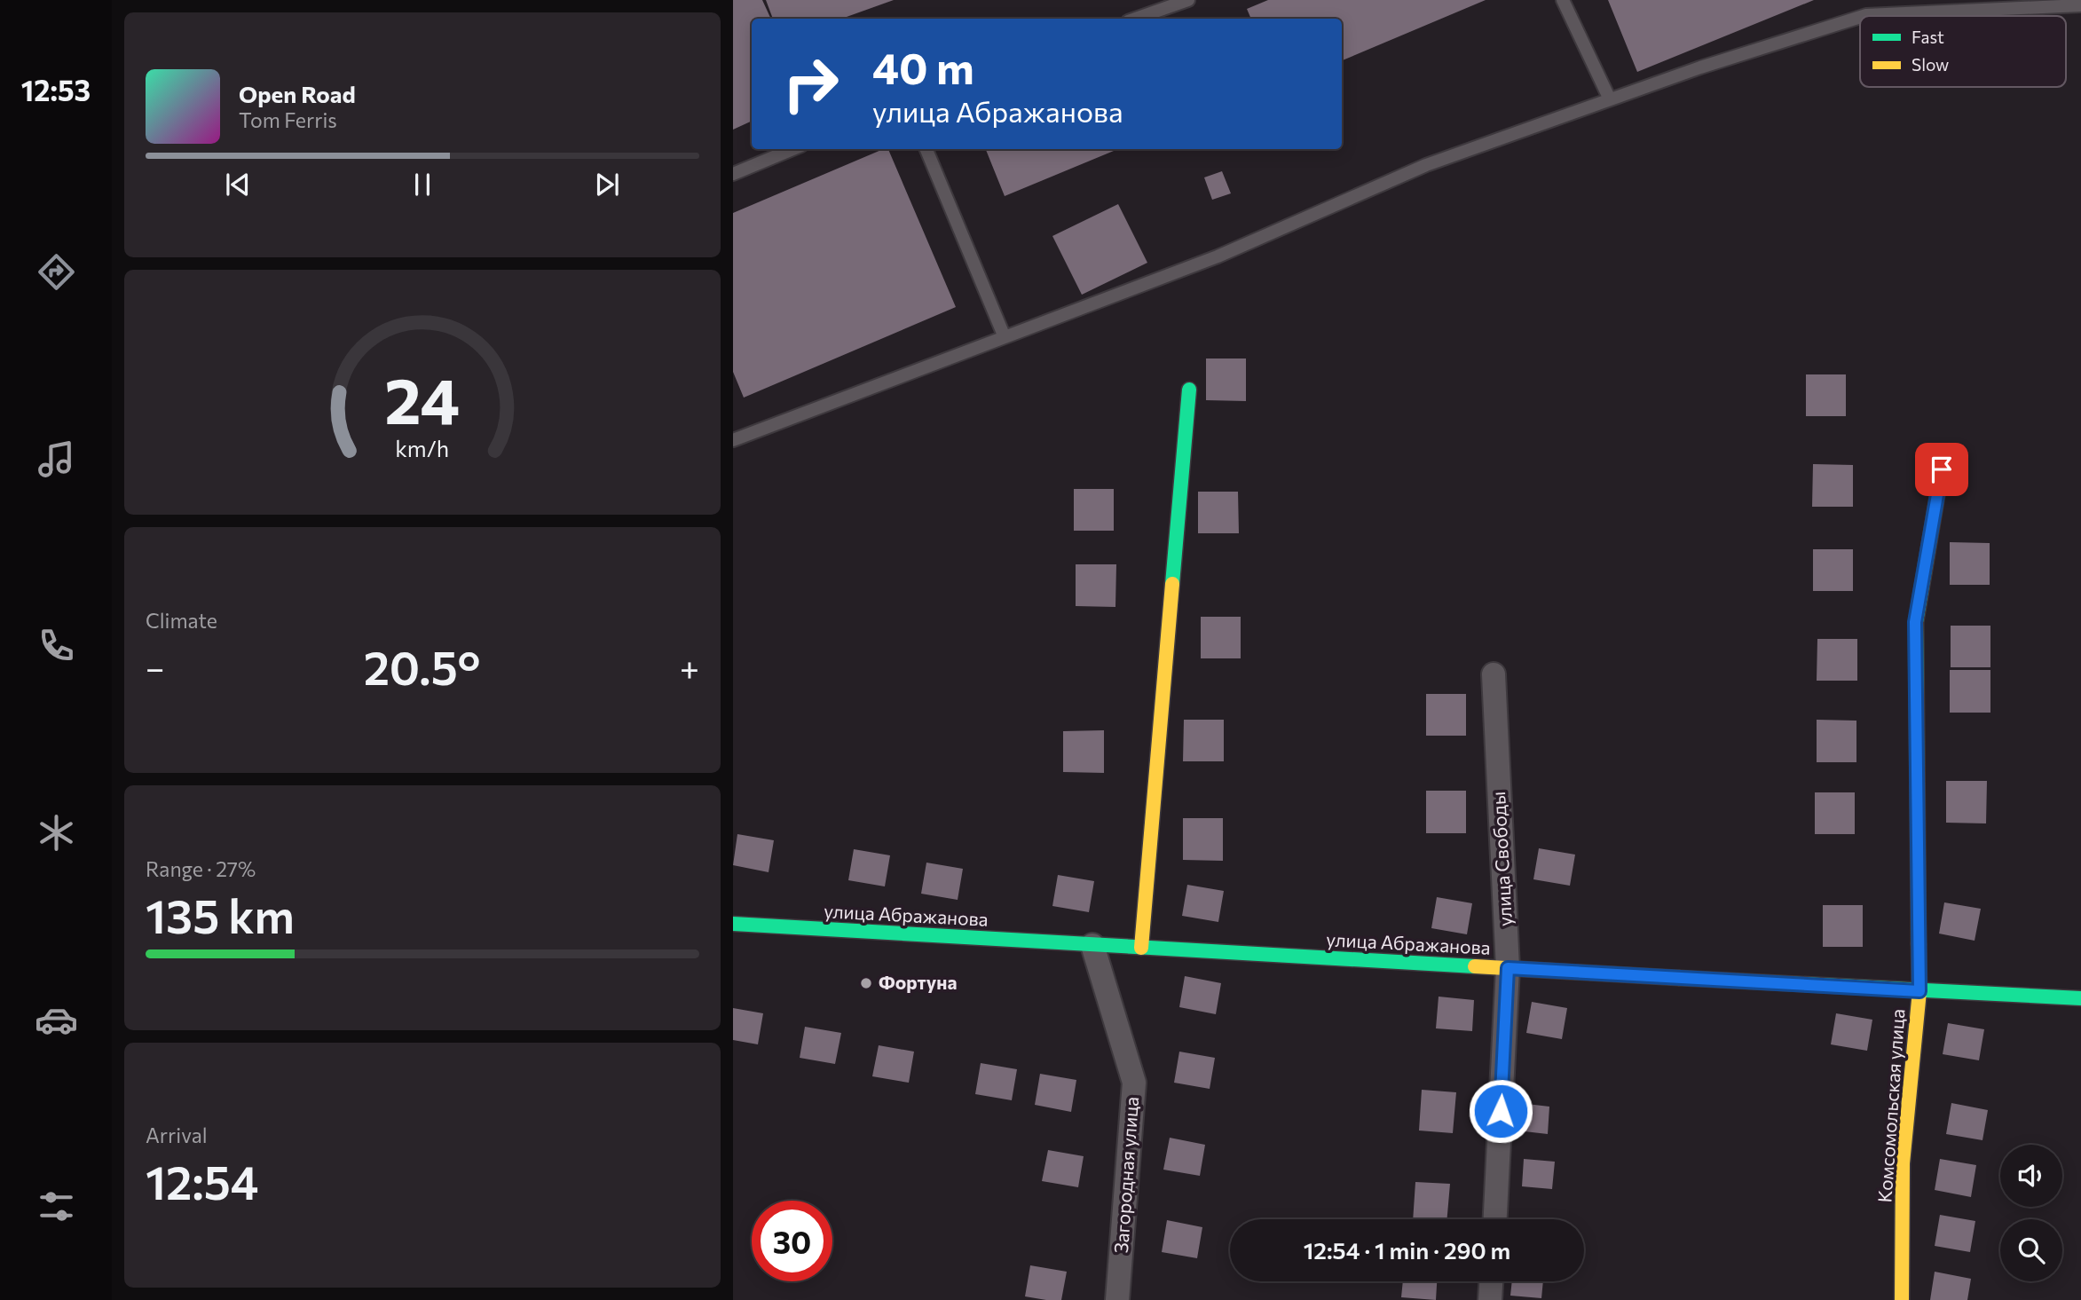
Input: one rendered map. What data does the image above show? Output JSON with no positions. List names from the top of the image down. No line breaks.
{"streets":{"street":["улица Свободы","улица Абражанова","Комсомольская улица","Загородная улица"]},"crossings":[["улица Свободы","улица Абражанова"],["улица Абражанова","Комсомольская улица"],["улица Абражанова","Загородная улица"]],"places":["Фортуна"],"legend":["Fast","Slow"],"page":{"tabs":"12:53","turn":["40 m","улица Абражанова"],"song":["Open Road","Tom Ferris"],"tile":["Climate",["Range · 27%","135 km"],["Arrival","12:54"]],"heat":["−","20.5°","+"],"limit":"30","trip":"12:54 · 1 min · 290 m","gauge":["24","km/h"]}}
